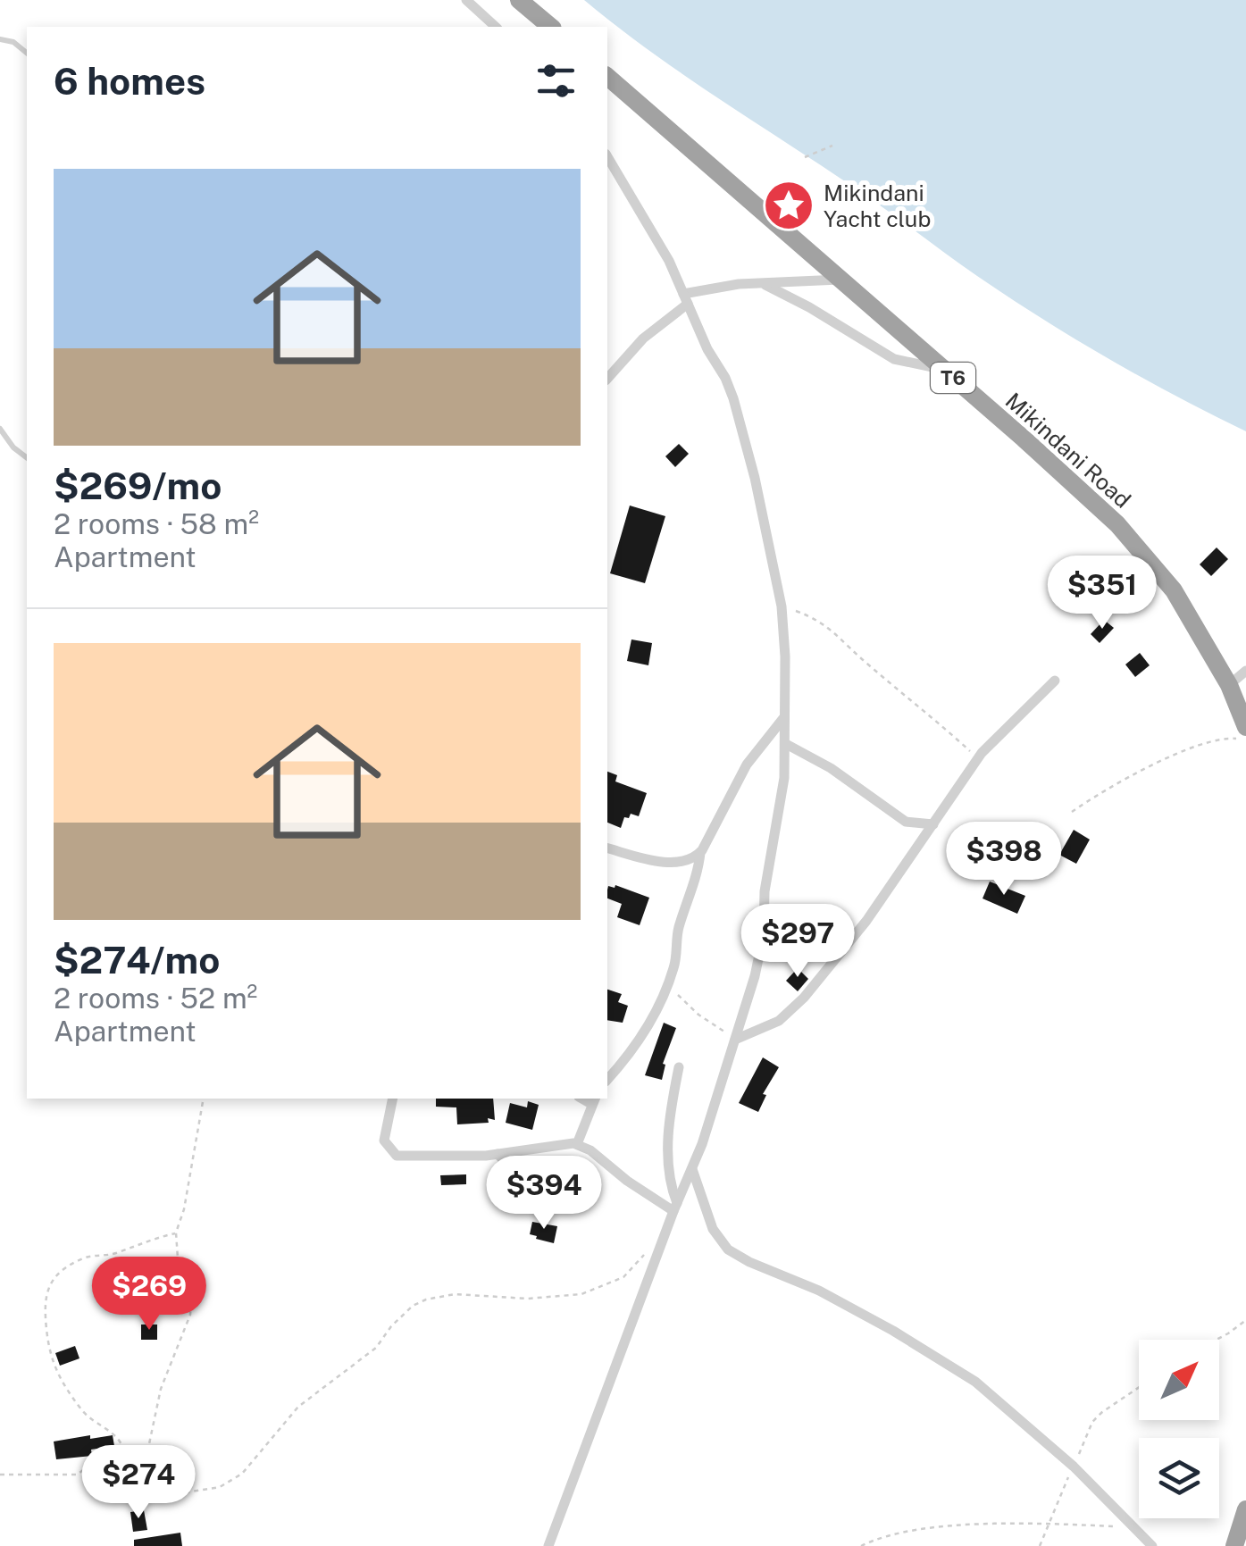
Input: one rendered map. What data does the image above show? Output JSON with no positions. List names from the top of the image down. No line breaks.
{"streets":{"highway":["T6","Mikindani Road"]},"places":{"place":["Mikindani Yacht club"]},"north":"top right","page":{"heading":"6 homes","list":[{"name":"$269/mo","note":"2 rooms · 58 m² · Apartment"},{"name":"$274/mo","note":"2 rooms · 52 m² · Apartment"}],"price":["$351","$398","$297","$394","$269","$274"]}}
